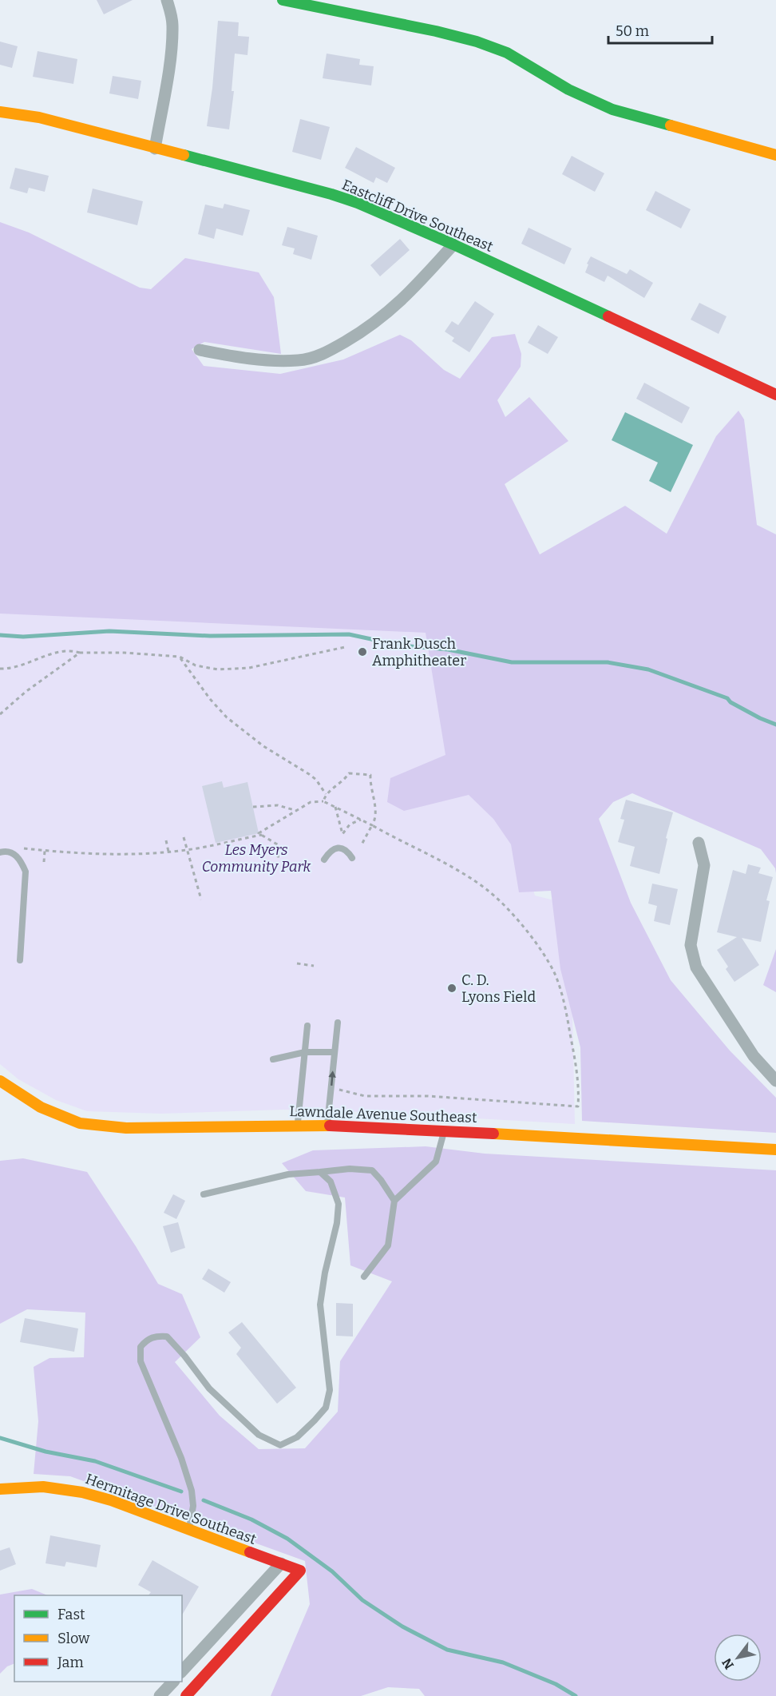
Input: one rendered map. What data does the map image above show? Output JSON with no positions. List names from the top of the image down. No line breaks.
{"streets":{"street":["Eastcliff Drive Southeast","Lawndale Avenue Southeast","Hermitage Drive Southeast"]},"parks":["Les Myers Community Park"],"places":["Frank Dusch Amphitheater","C. D. Lyons Field"],"legend":["Fast","Slow","Jam"],"scale_bar":"50 m","north":"bottom left"}
